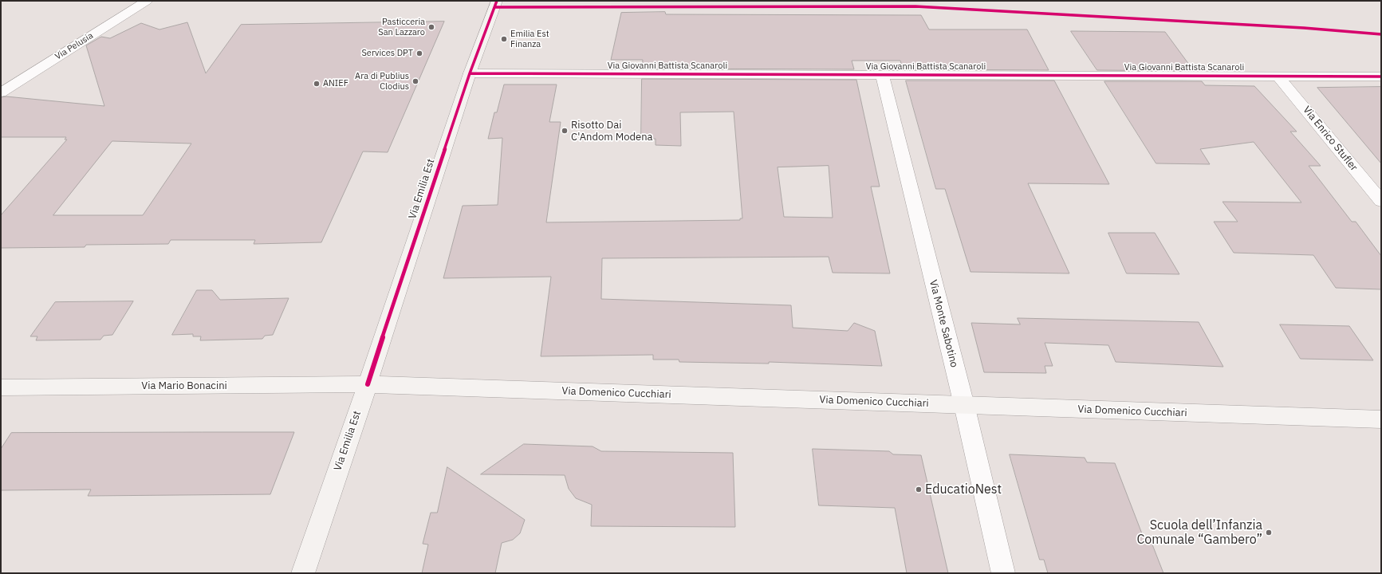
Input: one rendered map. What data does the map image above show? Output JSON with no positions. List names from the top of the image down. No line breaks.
{"streets":{"main road":["Via Emilia Est","Via Mario Bonacini","Via Domenico Cucchiari"],"street":["Via Pelusia","Via Giovanni Battista Scanaroli","Via Enrico Stufler","Via Monte Sabotino"]},"crossings":[["Via Giovanni Battista Scanaroli","Via Enrico Stufler"],["Via Giovanni Battista Scanaroli","Via Emilia Est"],["Via Giovanni Battista Scanaroli","Via Monte Sabotino"],["Via Emilia Est","Via Mario Bonacini"],["Via Emilia Est","Via Domenico Cucchiari"],["Via Monte Sabotino","Via Domenico Cucchiari"],["Via Mario Bonacini","Via Domenico Cucchiari"]],"places":["Pasticceria San Lazzaro","Emilia Est Finanza","Services DPT","Ara di Publius Clodius","ANIEF","Risotto Dai C'Andom Modena","EducatioNest","Scuola dell’Infanzia Comunale “Gambero”"]}
